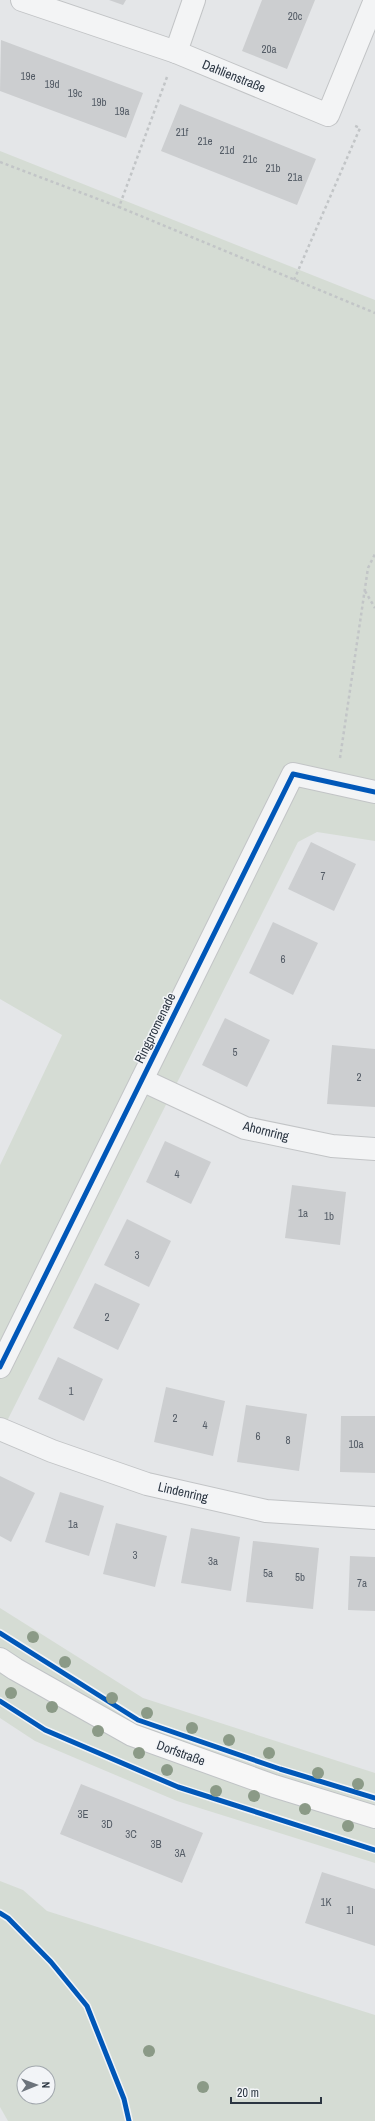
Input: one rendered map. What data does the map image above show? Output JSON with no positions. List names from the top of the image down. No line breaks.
{"streets":{"main road":["Dorfstraße"],"street":["Dahlienstraße","Ringpromenade","Ahornring","Lindenring"]},"crossings":[["Ringpromenade","Ahornring"]],"house_numbers":["20c","20a","19e","19d","19c","19b","19a","21f","21e","21d","21c","21b","21a","7","6","5","2","4","1a","1b","3","2","1","2","4","6","8","10a","1a","3","3a","5a","5b","7a","3E","3D","3C","3B","3A","1K","1I"],"scale_bar":"20 m","north":"right"}
